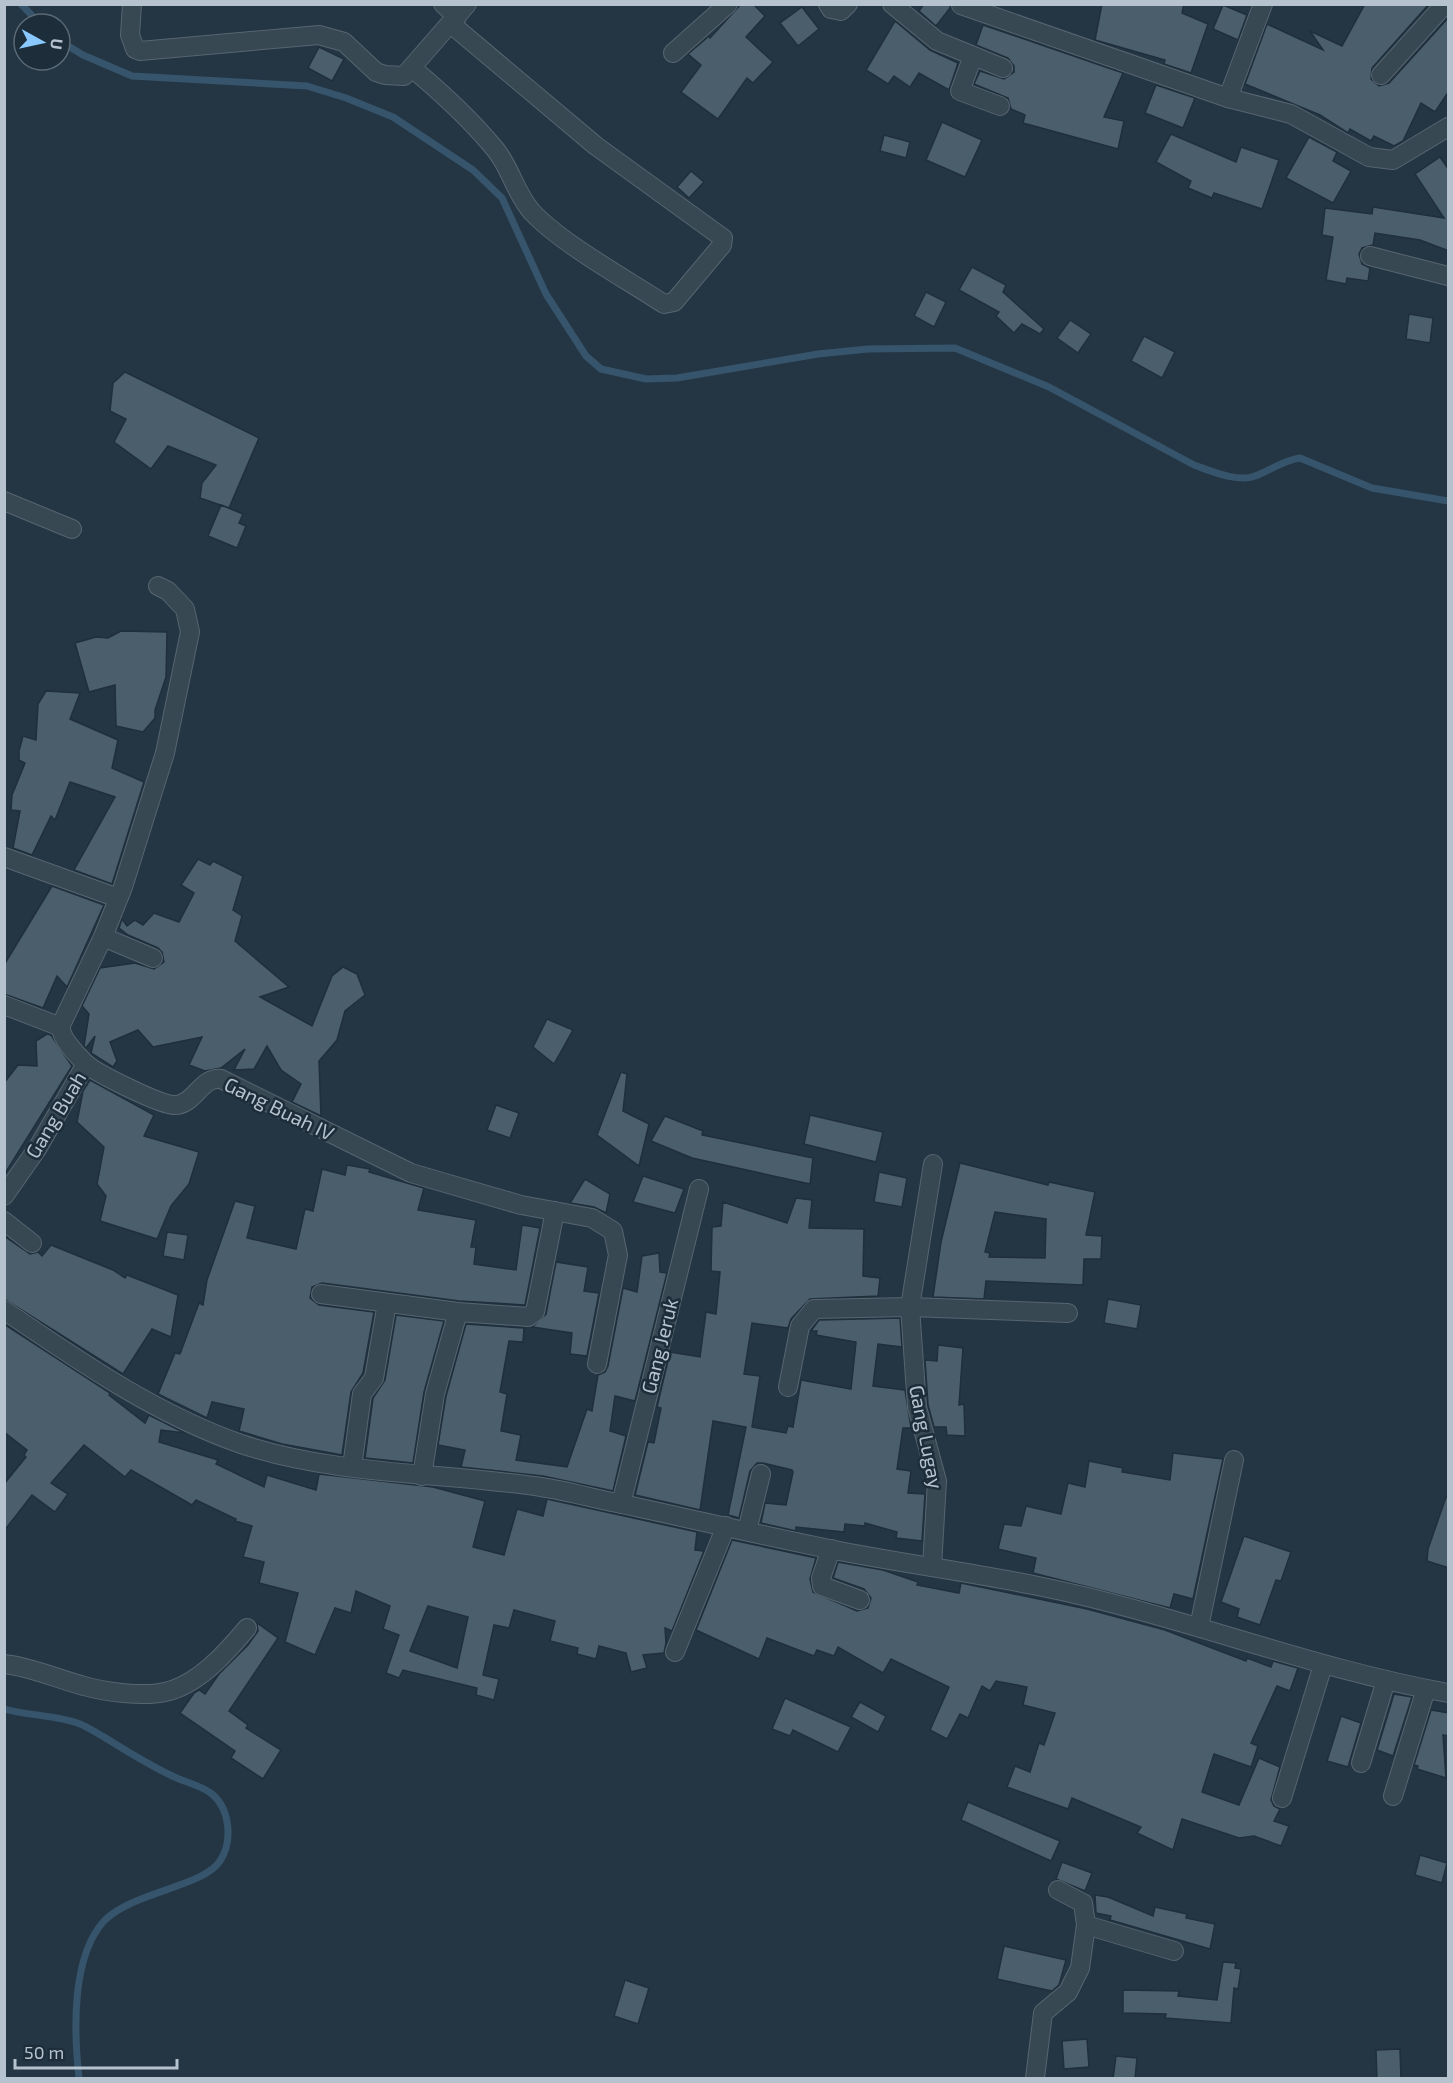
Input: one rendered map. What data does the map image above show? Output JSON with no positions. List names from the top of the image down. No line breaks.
{"streets":{"street":["Gang Buah IV","Gang Buah","Gang Jeruk","Gang Lugay"]},"crossings":[["Gang Buah IV","Gang Buah"]],"scale_bar":"50 m","north":"right"}
